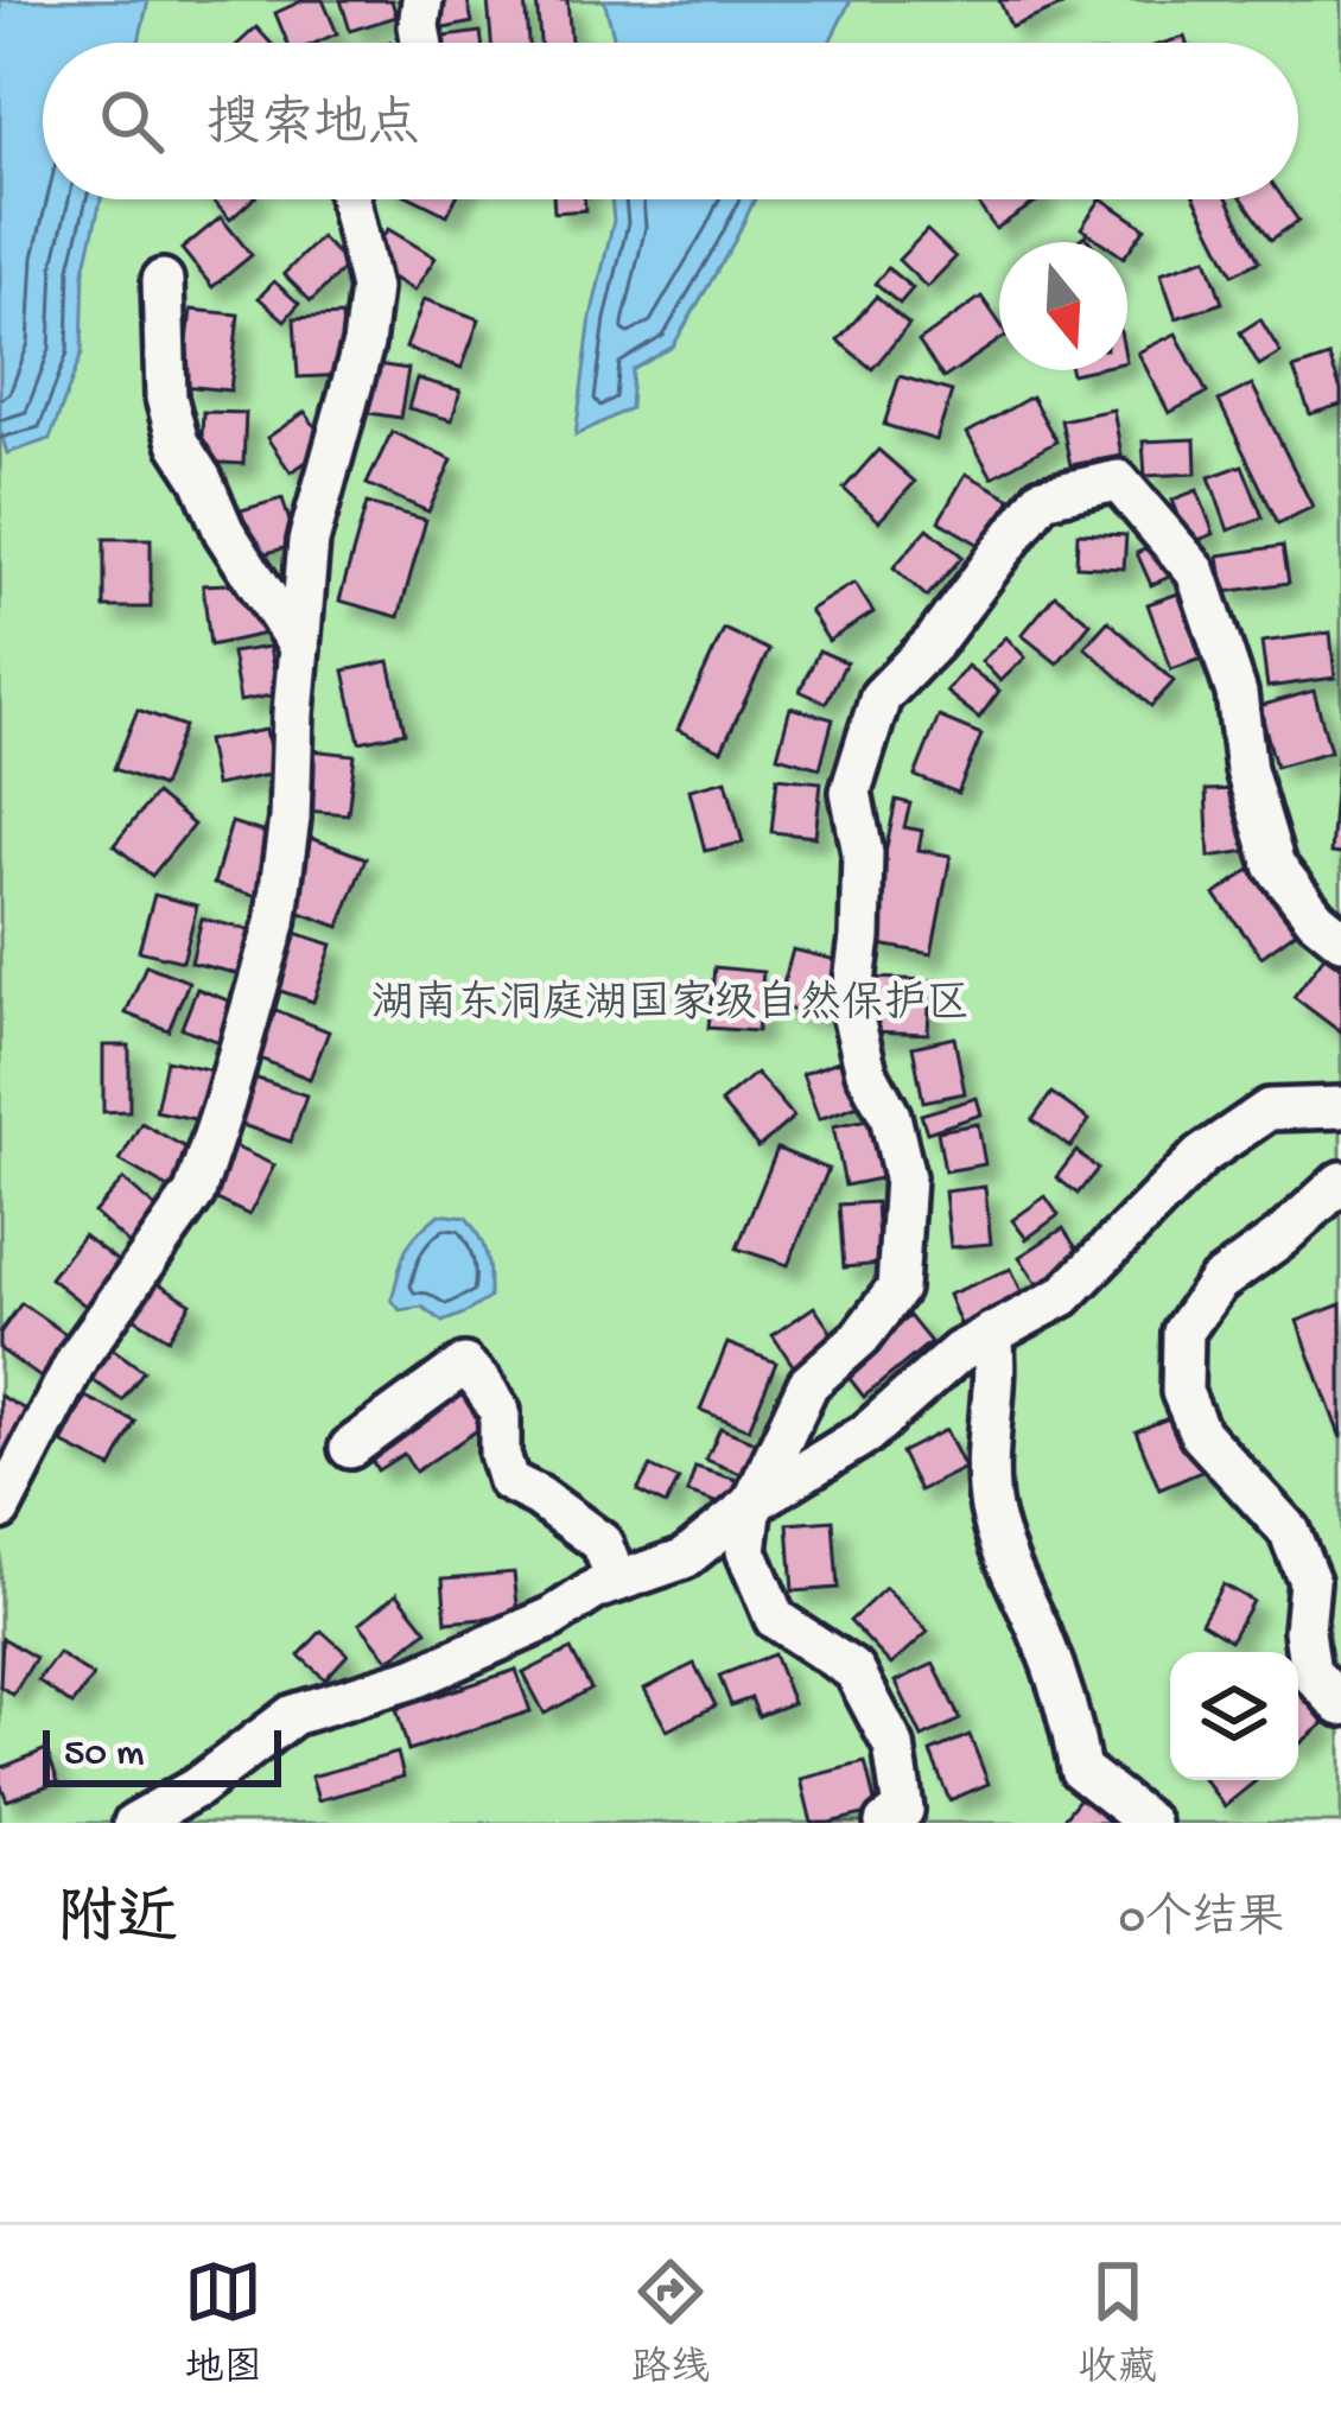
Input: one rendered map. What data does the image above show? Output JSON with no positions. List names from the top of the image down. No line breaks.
{"parks":["湖南东洞庭湖国家级自然保护区"],"scale_bar":"50 m","north":"bottom","page":{"search":"搜索地点","scale":"50 m","heading":["附近","0个结果"],"nav":["地图","路线","收藏"]}}
